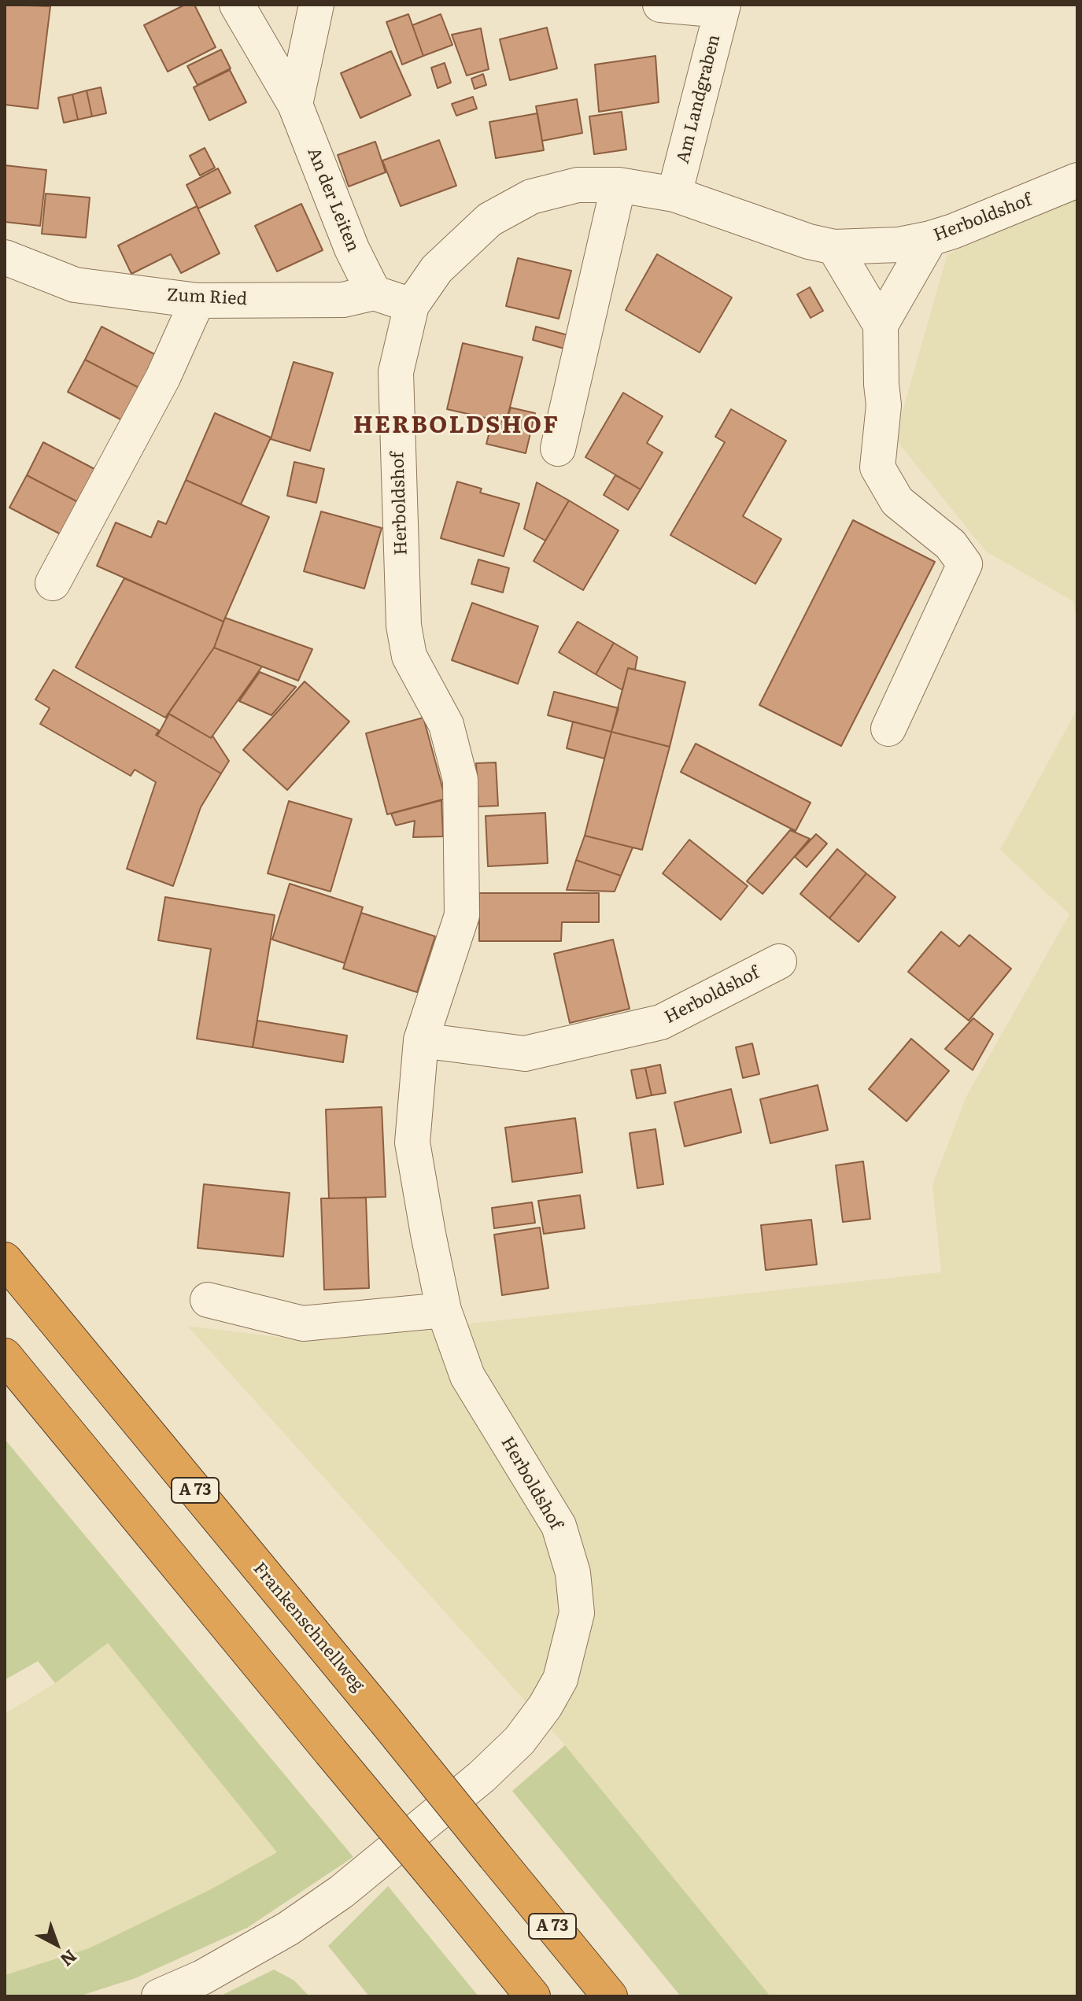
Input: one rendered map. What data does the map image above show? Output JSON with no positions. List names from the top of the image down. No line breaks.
{"streets":{"highway":["A 73","Frankenschnellweg"],"street":["Am Landgraben","An der Leiten","Herboldshof","Zum Ried"]},"crossings":[["Am Landgraben","Herboldshof"],["An der Leiten","Zum Ried"]],"districts":["HERBOLDSHOF"],"north":"bottom right"}
